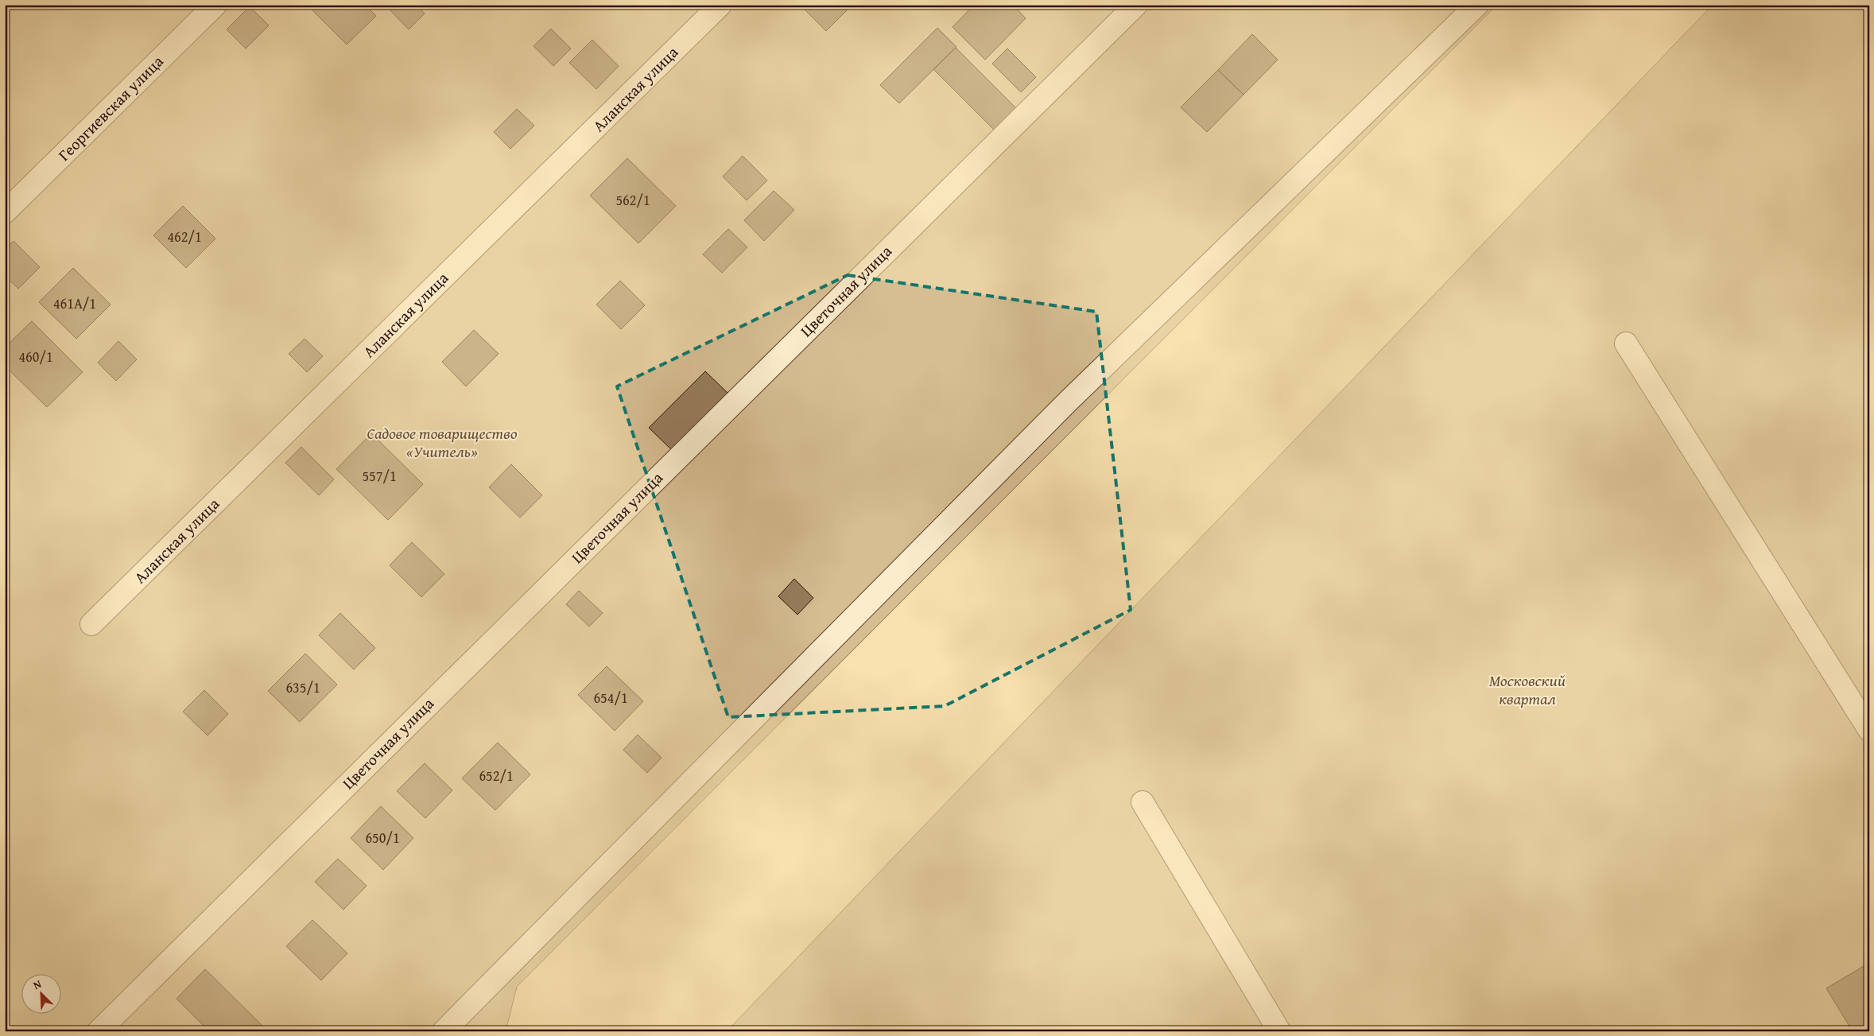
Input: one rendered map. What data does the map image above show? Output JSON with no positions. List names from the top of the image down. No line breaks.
{"streets":{"street":["Аланская улица","Георгиевская улица","Цветочная улица"]},"parks":["Садовое товарищество «Учитель»","Московский квартал"],"house_numbers":["562/1","462/1","461А/1","460/1","557/1","635/1","654/1","652/1","650/1"],"north":"top left"}
